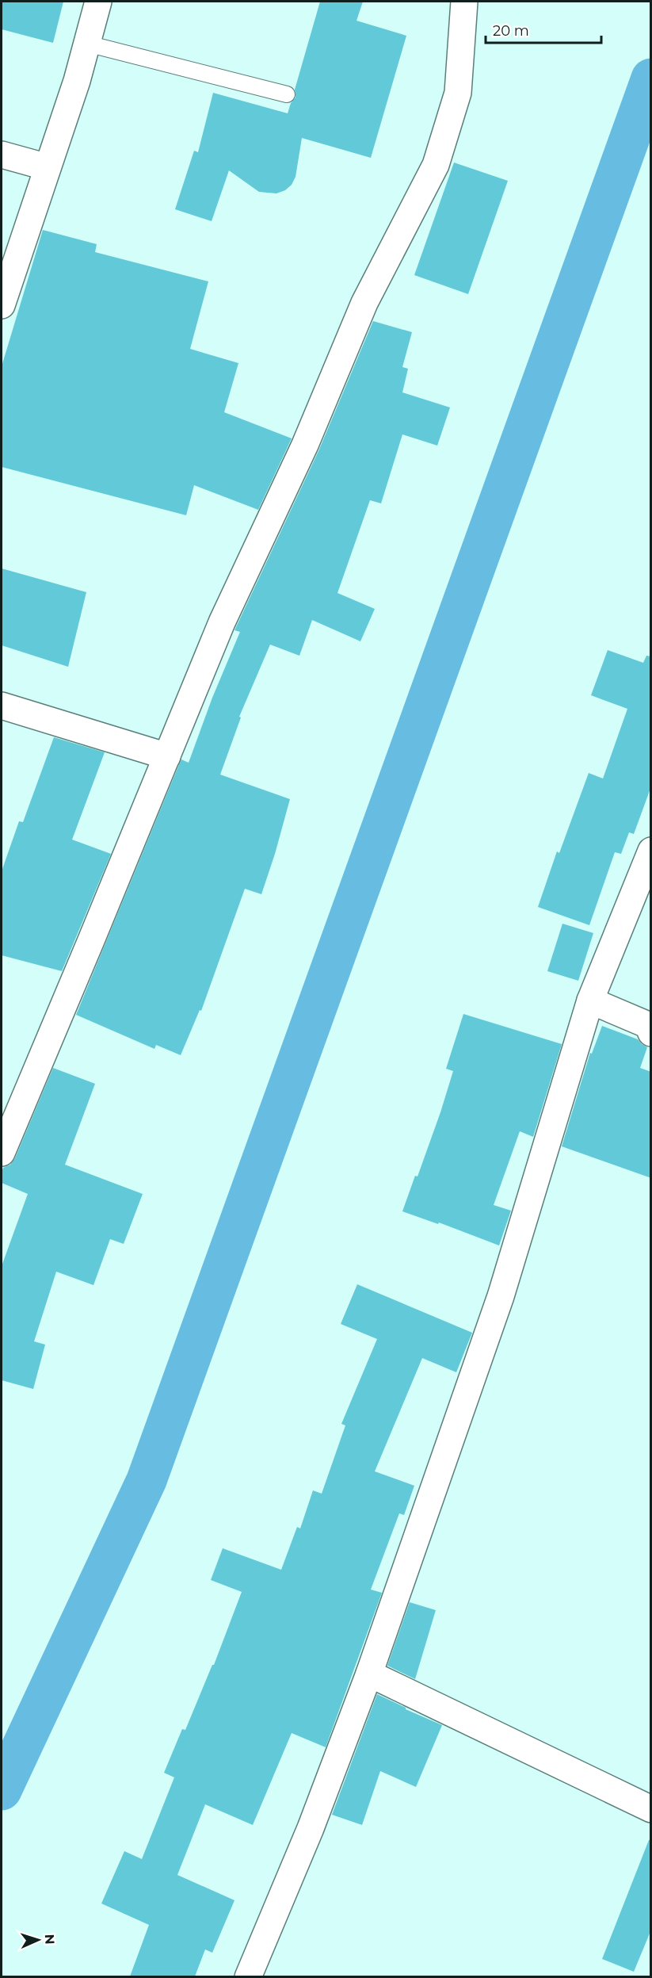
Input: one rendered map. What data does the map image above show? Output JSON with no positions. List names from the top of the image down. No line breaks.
{"scale_bar":"20 m","north":"right"}
